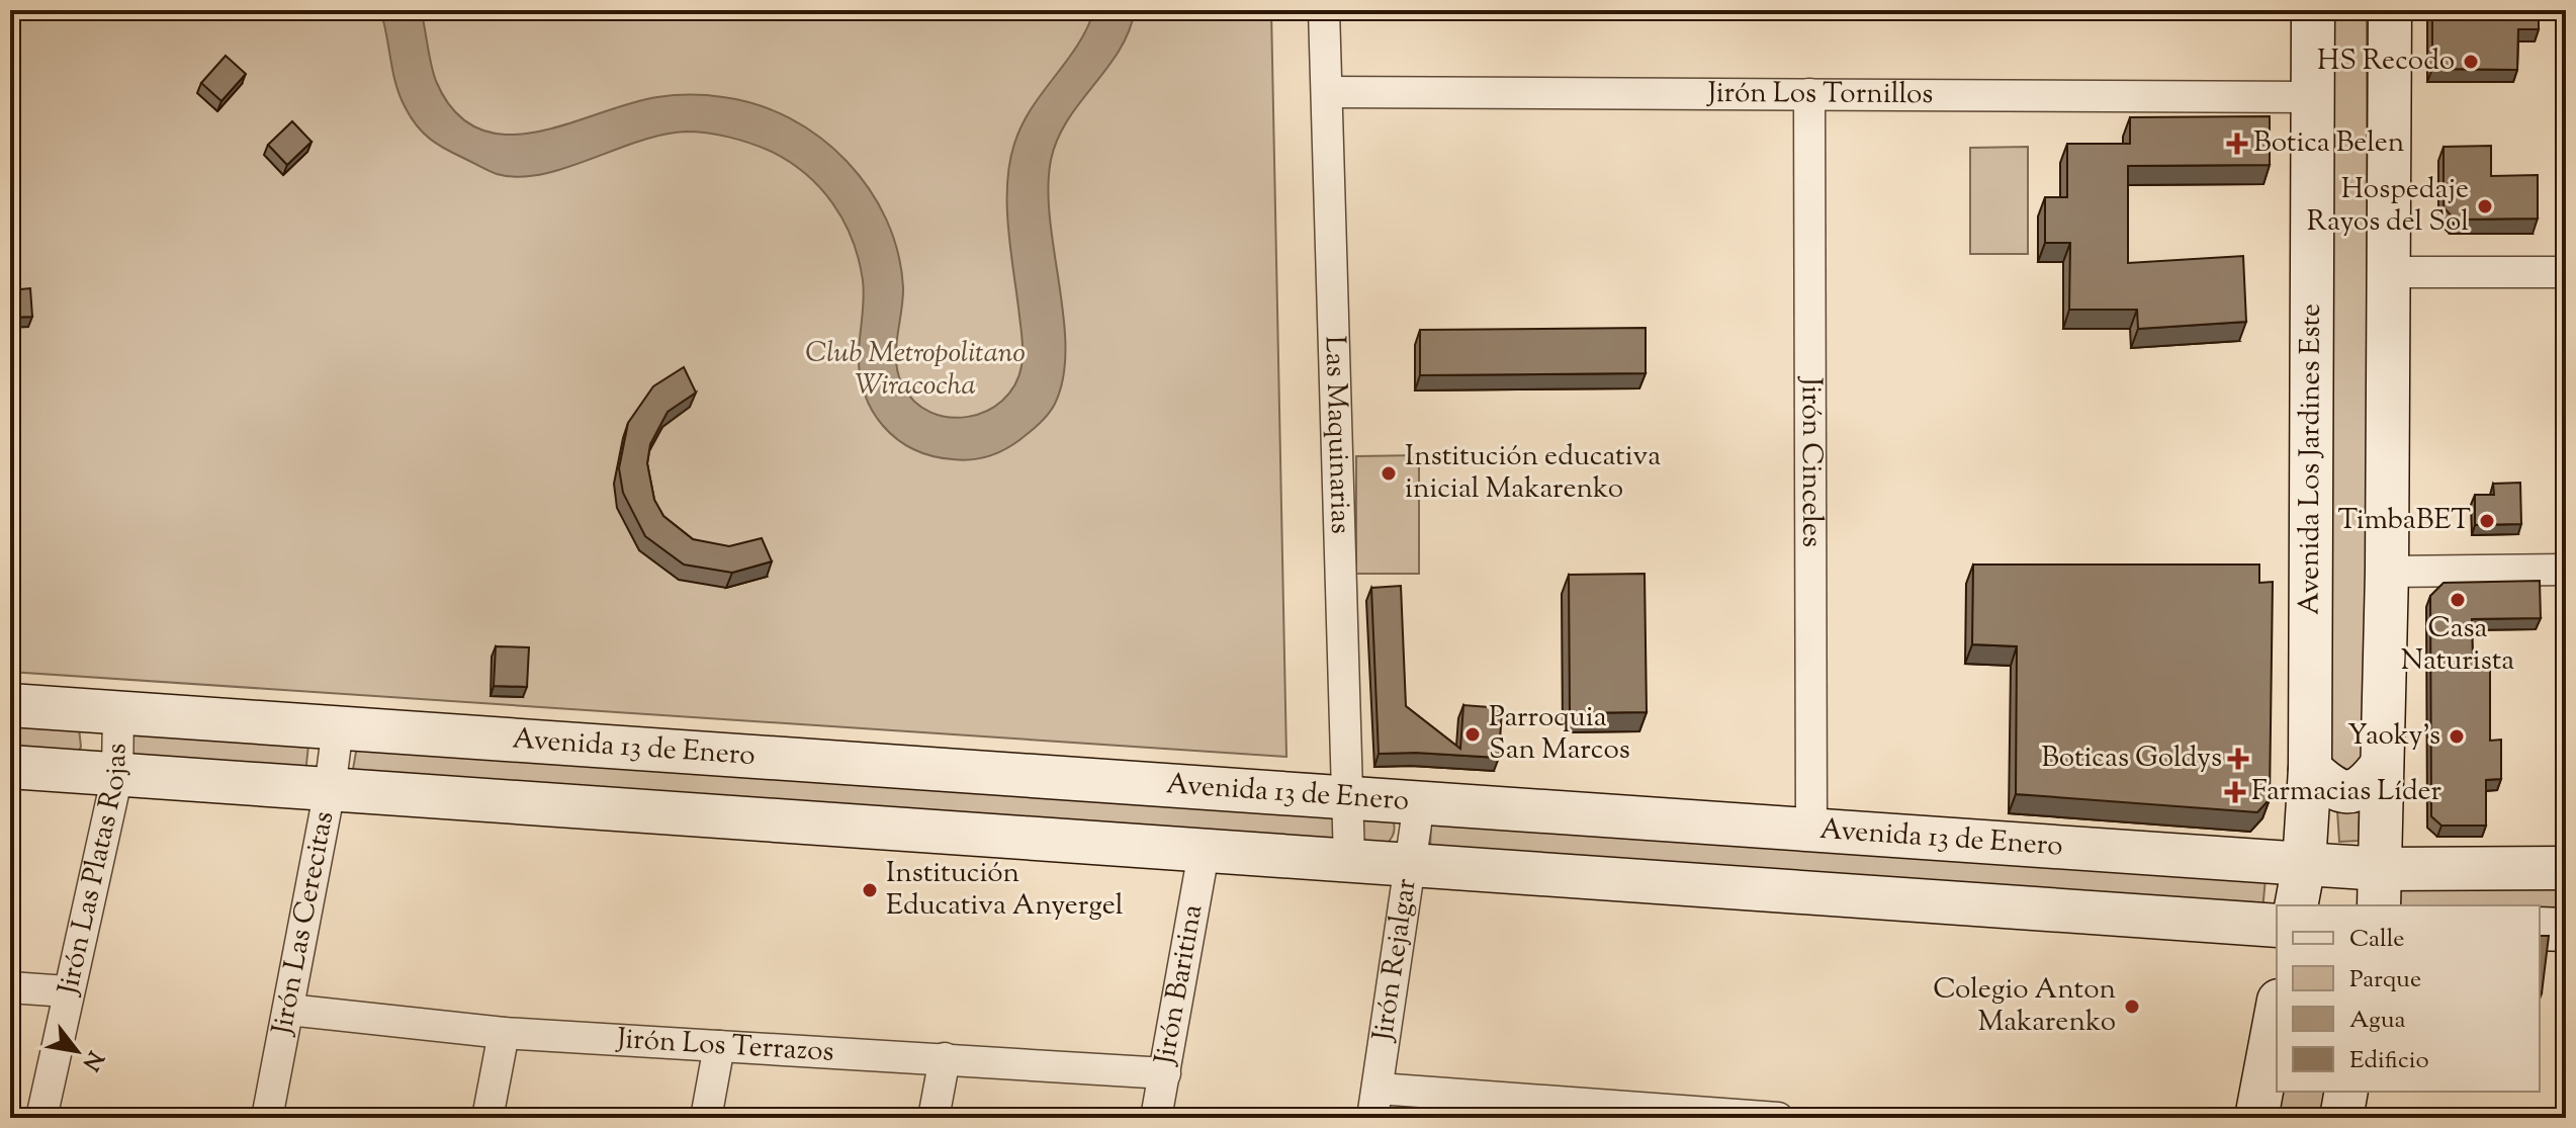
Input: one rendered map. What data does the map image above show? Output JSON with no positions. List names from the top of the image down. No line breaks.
{"streets":{"main road":["Avenida Los Jardines Este","Avenida 13 de Enero"],"street":["Jirón Los Tornillos","Las Maquinarias","Jirón Cinceles","Jirón Las Platas Rojas","Jirón Las Cerecitas","Jirón Rejalgar","Jirón Baritina","Jirón Los Terrazos"]},"crossings":[["Jirón Los Tornillos","Las Maquinarias"],["Jirón Los Tornillos","Avenida Los Jardines Este"],["Jirón Los Tornillos","Jirón Cinceles"],["Las Maquinarias","Avenida 13 de Enero"],["Avenida Los Jardines Este","Avenida 13 de Enero"],["Jirón Cinceles","Avenida 13 de Enero"],["Avenida 13 de Enero","Jirón Las Platas Rojas"],["Avenida 13 de Enero","Jirón Las Cerecitas"],["Avenida 13 de Enero","Jirón Rejalgar"],["Jirón Las Cerecitas","Jirón Los Terrazos"],["Jirón Baritina","Jirón Los Terrazos"]],"parks":["Club Metropolitano Wiracocha"],"places":{"other":["HS Recodo","Hospedaje Rayos del Sol","Institución educativa inicial Makarenko","TimbaBET","Casa Naturista","Parroquia San Marcos","Yaoky's","Institución Educativa Anyergel","Colegio Anton Makarenko"],"health":["Botica Belen","Boticas Goldys","Farmacias Líder"]},"legend":["Calle","Parque","Agua","Edificio"],"north":"bottom right"}
